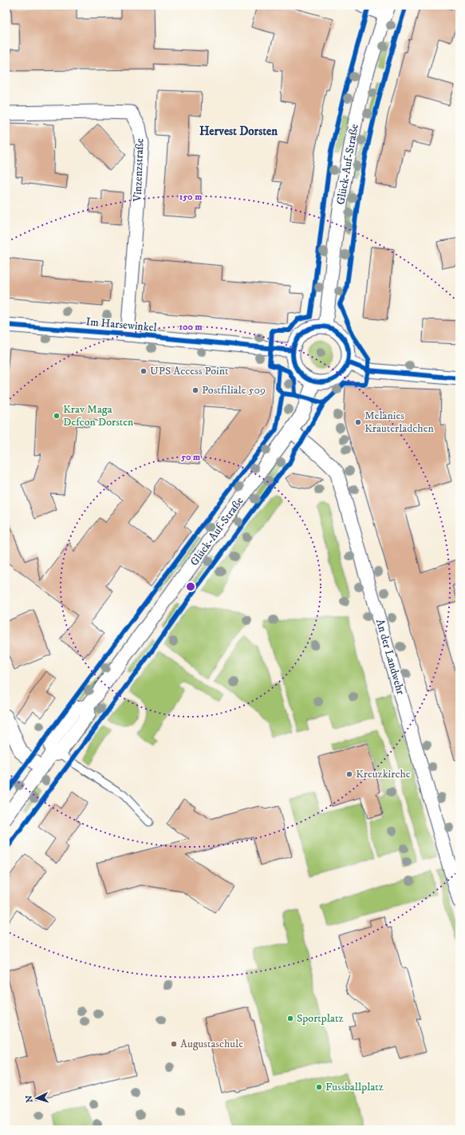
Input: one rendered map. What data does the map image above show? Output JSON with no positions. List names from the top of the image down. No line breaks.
{"streets":{"street":["Glück-Auf-Straße","Vinzenzstraße","Im Harsewinkel","An der Landwehr"]},"crossings":[["Glück-Auf-Straße","Im Harsewinkel"],["Glück-Auf-Straße","An der Landwehr"],["Vinzenzstraße","Im Harsewinkel"]],"districts":["Hervest Dorsten"],"places":["UPS Access Point","Postfiliale 509","Krav Maga Defcon Dorsten","Melanies Kräuterlädchen","Kreuzkirche","Sportplatz","Augustaschule","Fussballplatz"],"north":"left","rings":["150 m","100 m","50 m"]}
